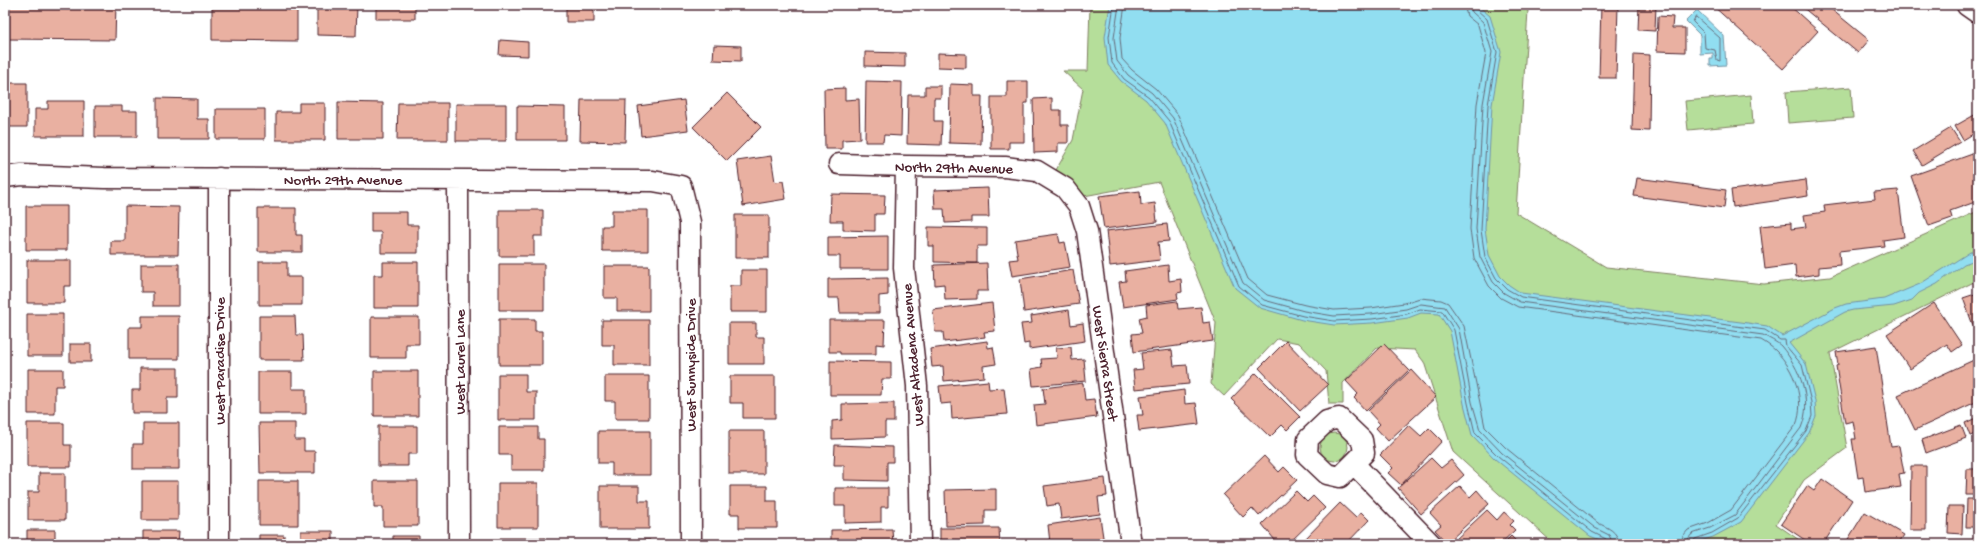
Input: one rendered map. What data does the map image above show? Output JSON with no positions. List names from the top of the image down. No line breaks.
{"streets":{"street":["North 29th Avenue","West Altadena Avenue","West Paradise Drive","West Laurel Lane","West Sierra Street","West Sunnyside Drive"]},"crossings":[["North 29th Avenue","West Altadena Avenue"],["North 29th Avenue","West Paradise Drive"],["North 29th Avenue","West Laurel Lane"],["North 29th Avenue","West Sierra Street"],["North 29th Avenue","West Sunnyside Drive"]]}
